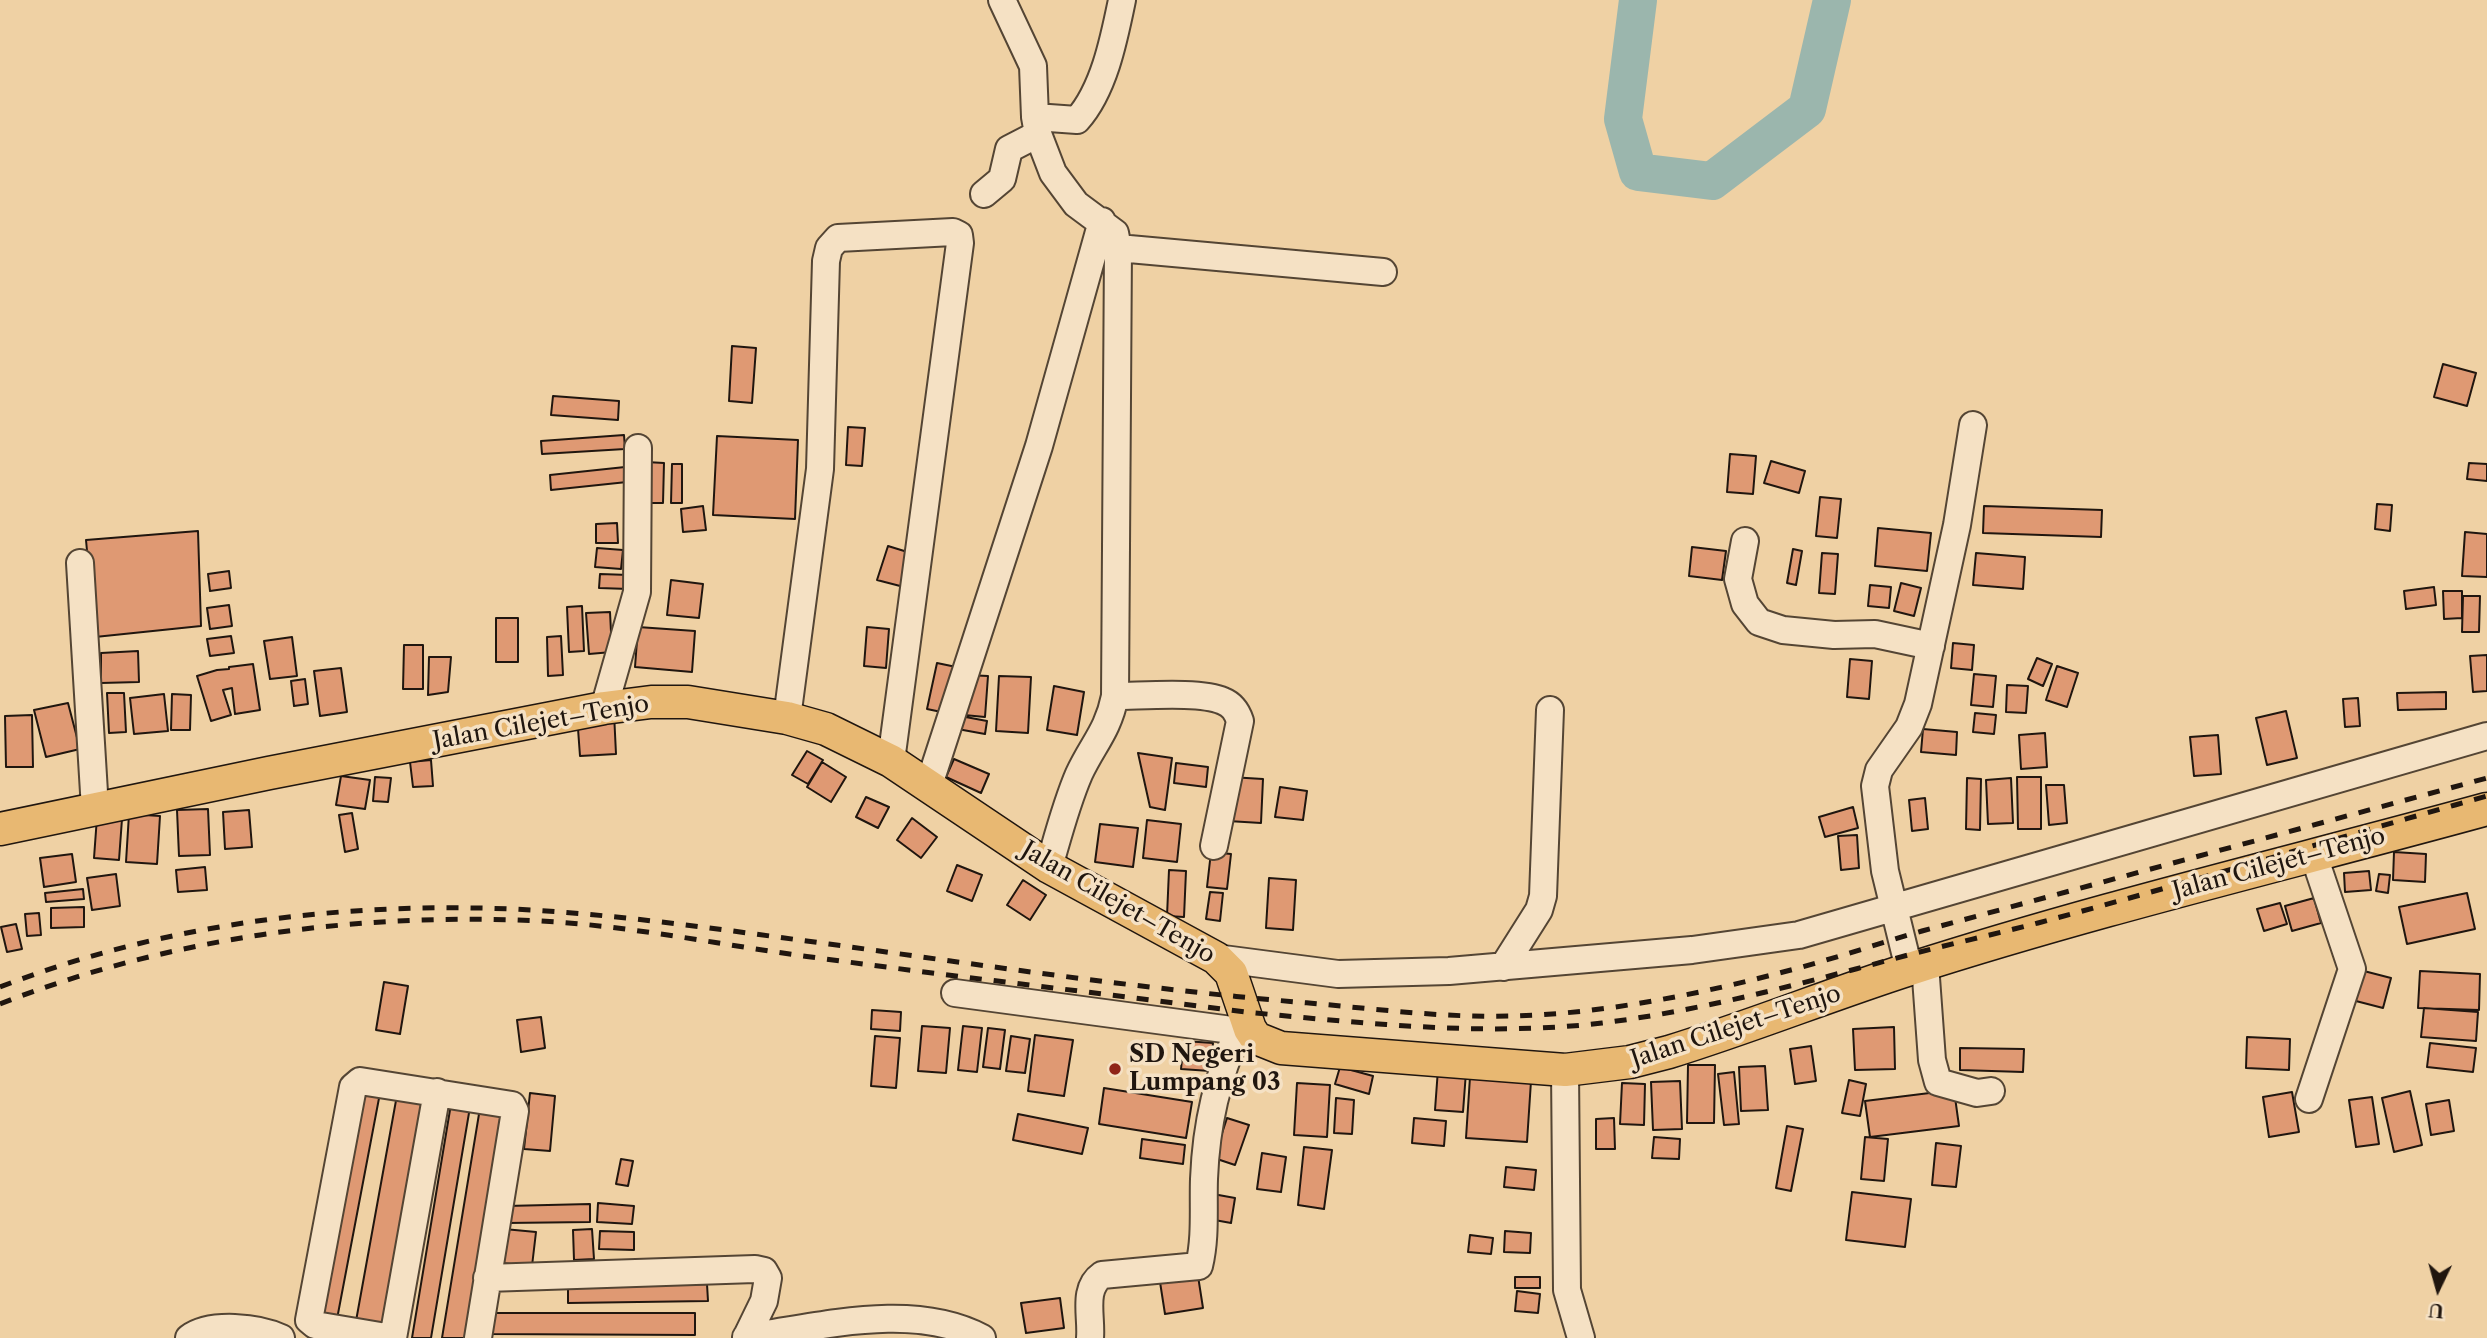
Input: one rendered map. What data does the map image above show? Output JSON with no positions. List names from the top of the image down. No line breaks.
{"streets":{"main road":["Jalan Cilejet–Tenjo"]},"places":["SD Negeri Lumpang 03"],"north":"bottom"}
